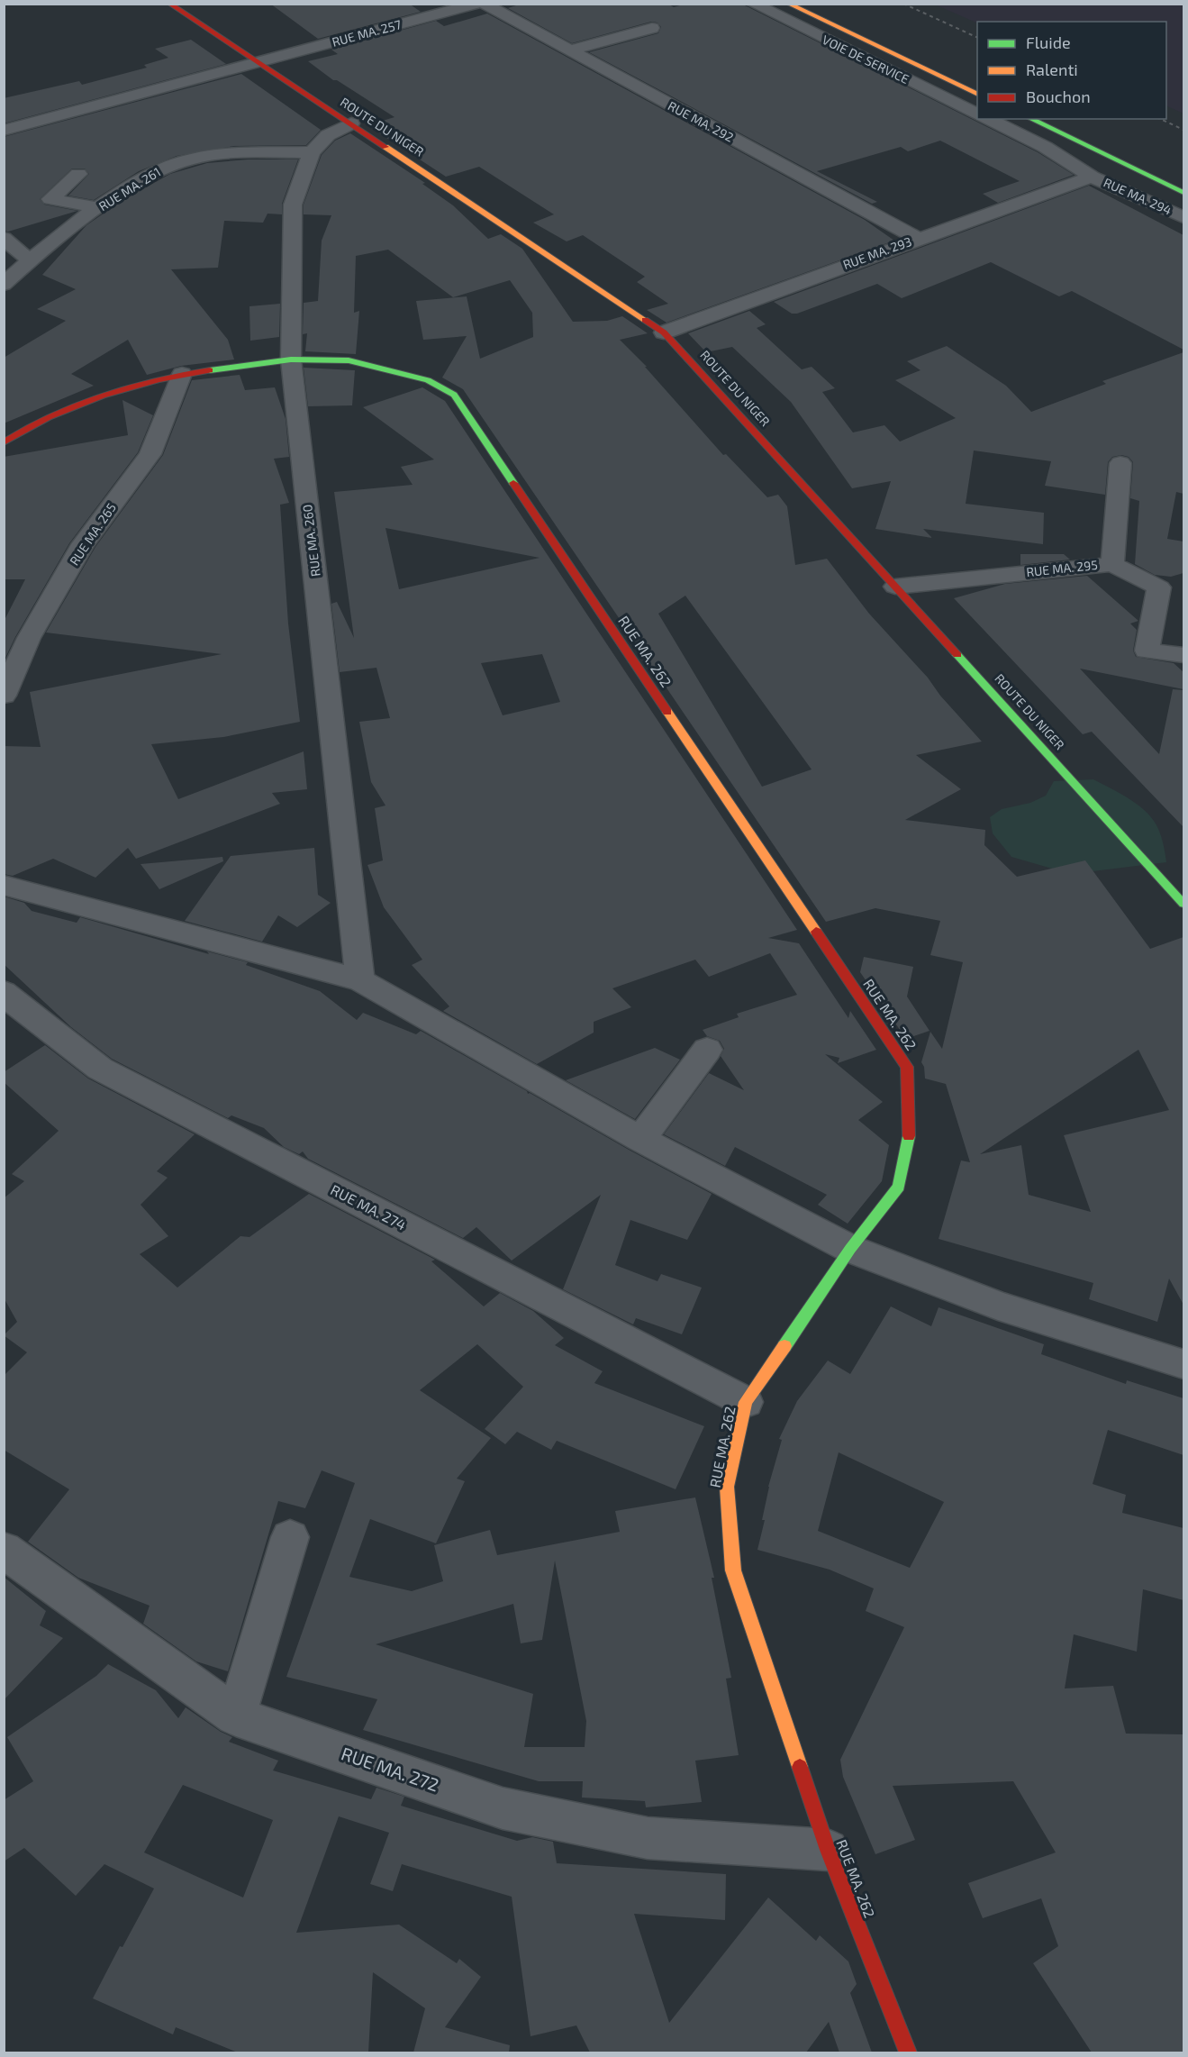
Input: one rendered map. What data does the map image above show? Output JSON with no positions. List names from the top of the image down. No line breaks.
{"streets":{"main road":["ROUTE DU NIGER","RUE MA. 262"],"street":["RUE MA. 257","VOIE DE SERVICE","RUE MA. 292","RUE MA. 261","RUE MA. 294","RUE MA. 293","RUE MA. 265","RUE MA. 260","RUE MA. 295","RUE MA. 274","RUE MA. 272"]},"crossings":[["RUE MA. 257","ROUTE DU NIGER"],["RUE MA. 292","RUE MA. 293"],["ROUTE DU NIGER","RUE MA. 293"],["ROUTE DU NIGER","RUE MA. 260"],["ROUTE DU NIGER","RUE MA. 295"],["RUE MA. 261","RUE MA. 260"],["RUE MA. 294","RUE MA. 293"],["RUE MA. 265","RUE MA. 262"],["RUE MA. 260","RUE MA. 262"],["RUE MA. 262","RUE MA. 274"],["RUE MA. 262","RUE MA. 272"]],"legend":["Fluide","Ralenti","Bouchon"]}
